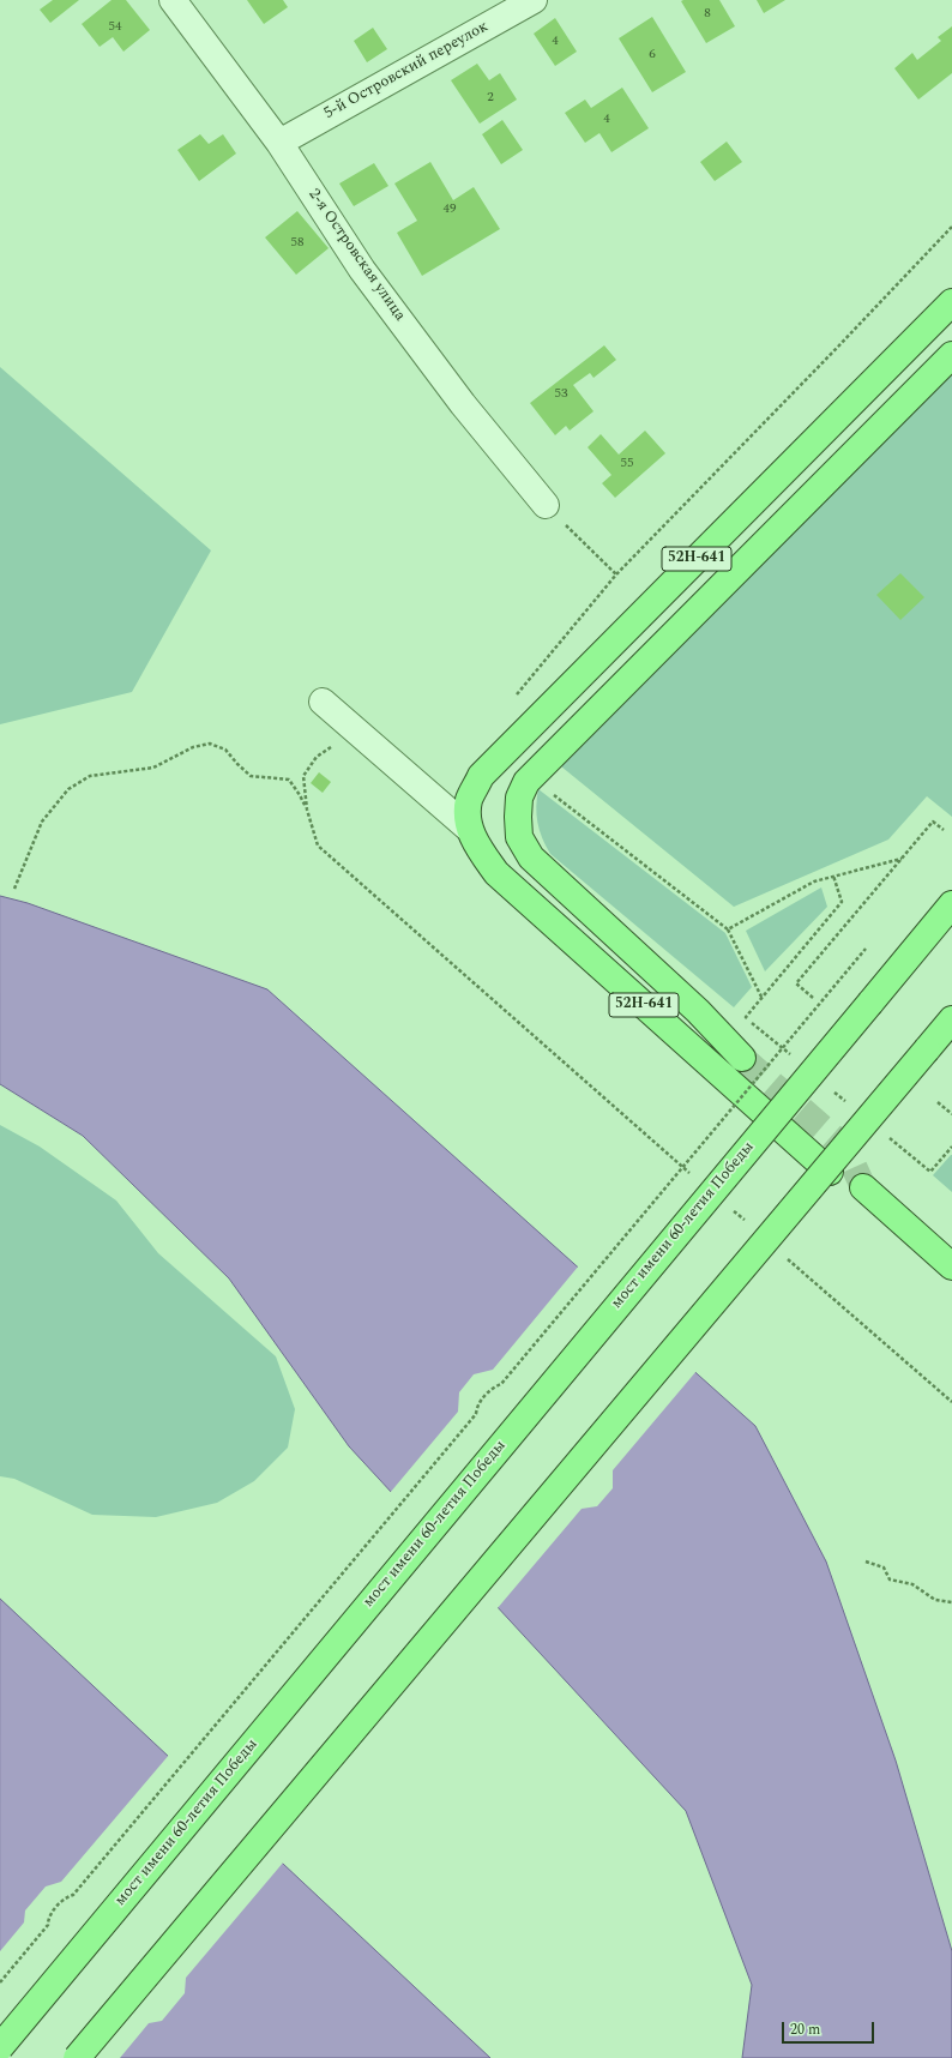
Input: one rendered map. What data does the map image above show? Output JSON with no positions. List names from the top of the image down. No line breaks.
{"streets":{"main road":["52Н-641","мост имени 60-летия Победы"],"street":["5-й Островский переулок","2-я Островская улица"]},"crossings":[["5-й Островский переулок","2-я Островская улица"]],"house_numbers":["8","54","4","6","2","4","49","58","53","55"],"scale_bar":"20 m"}
